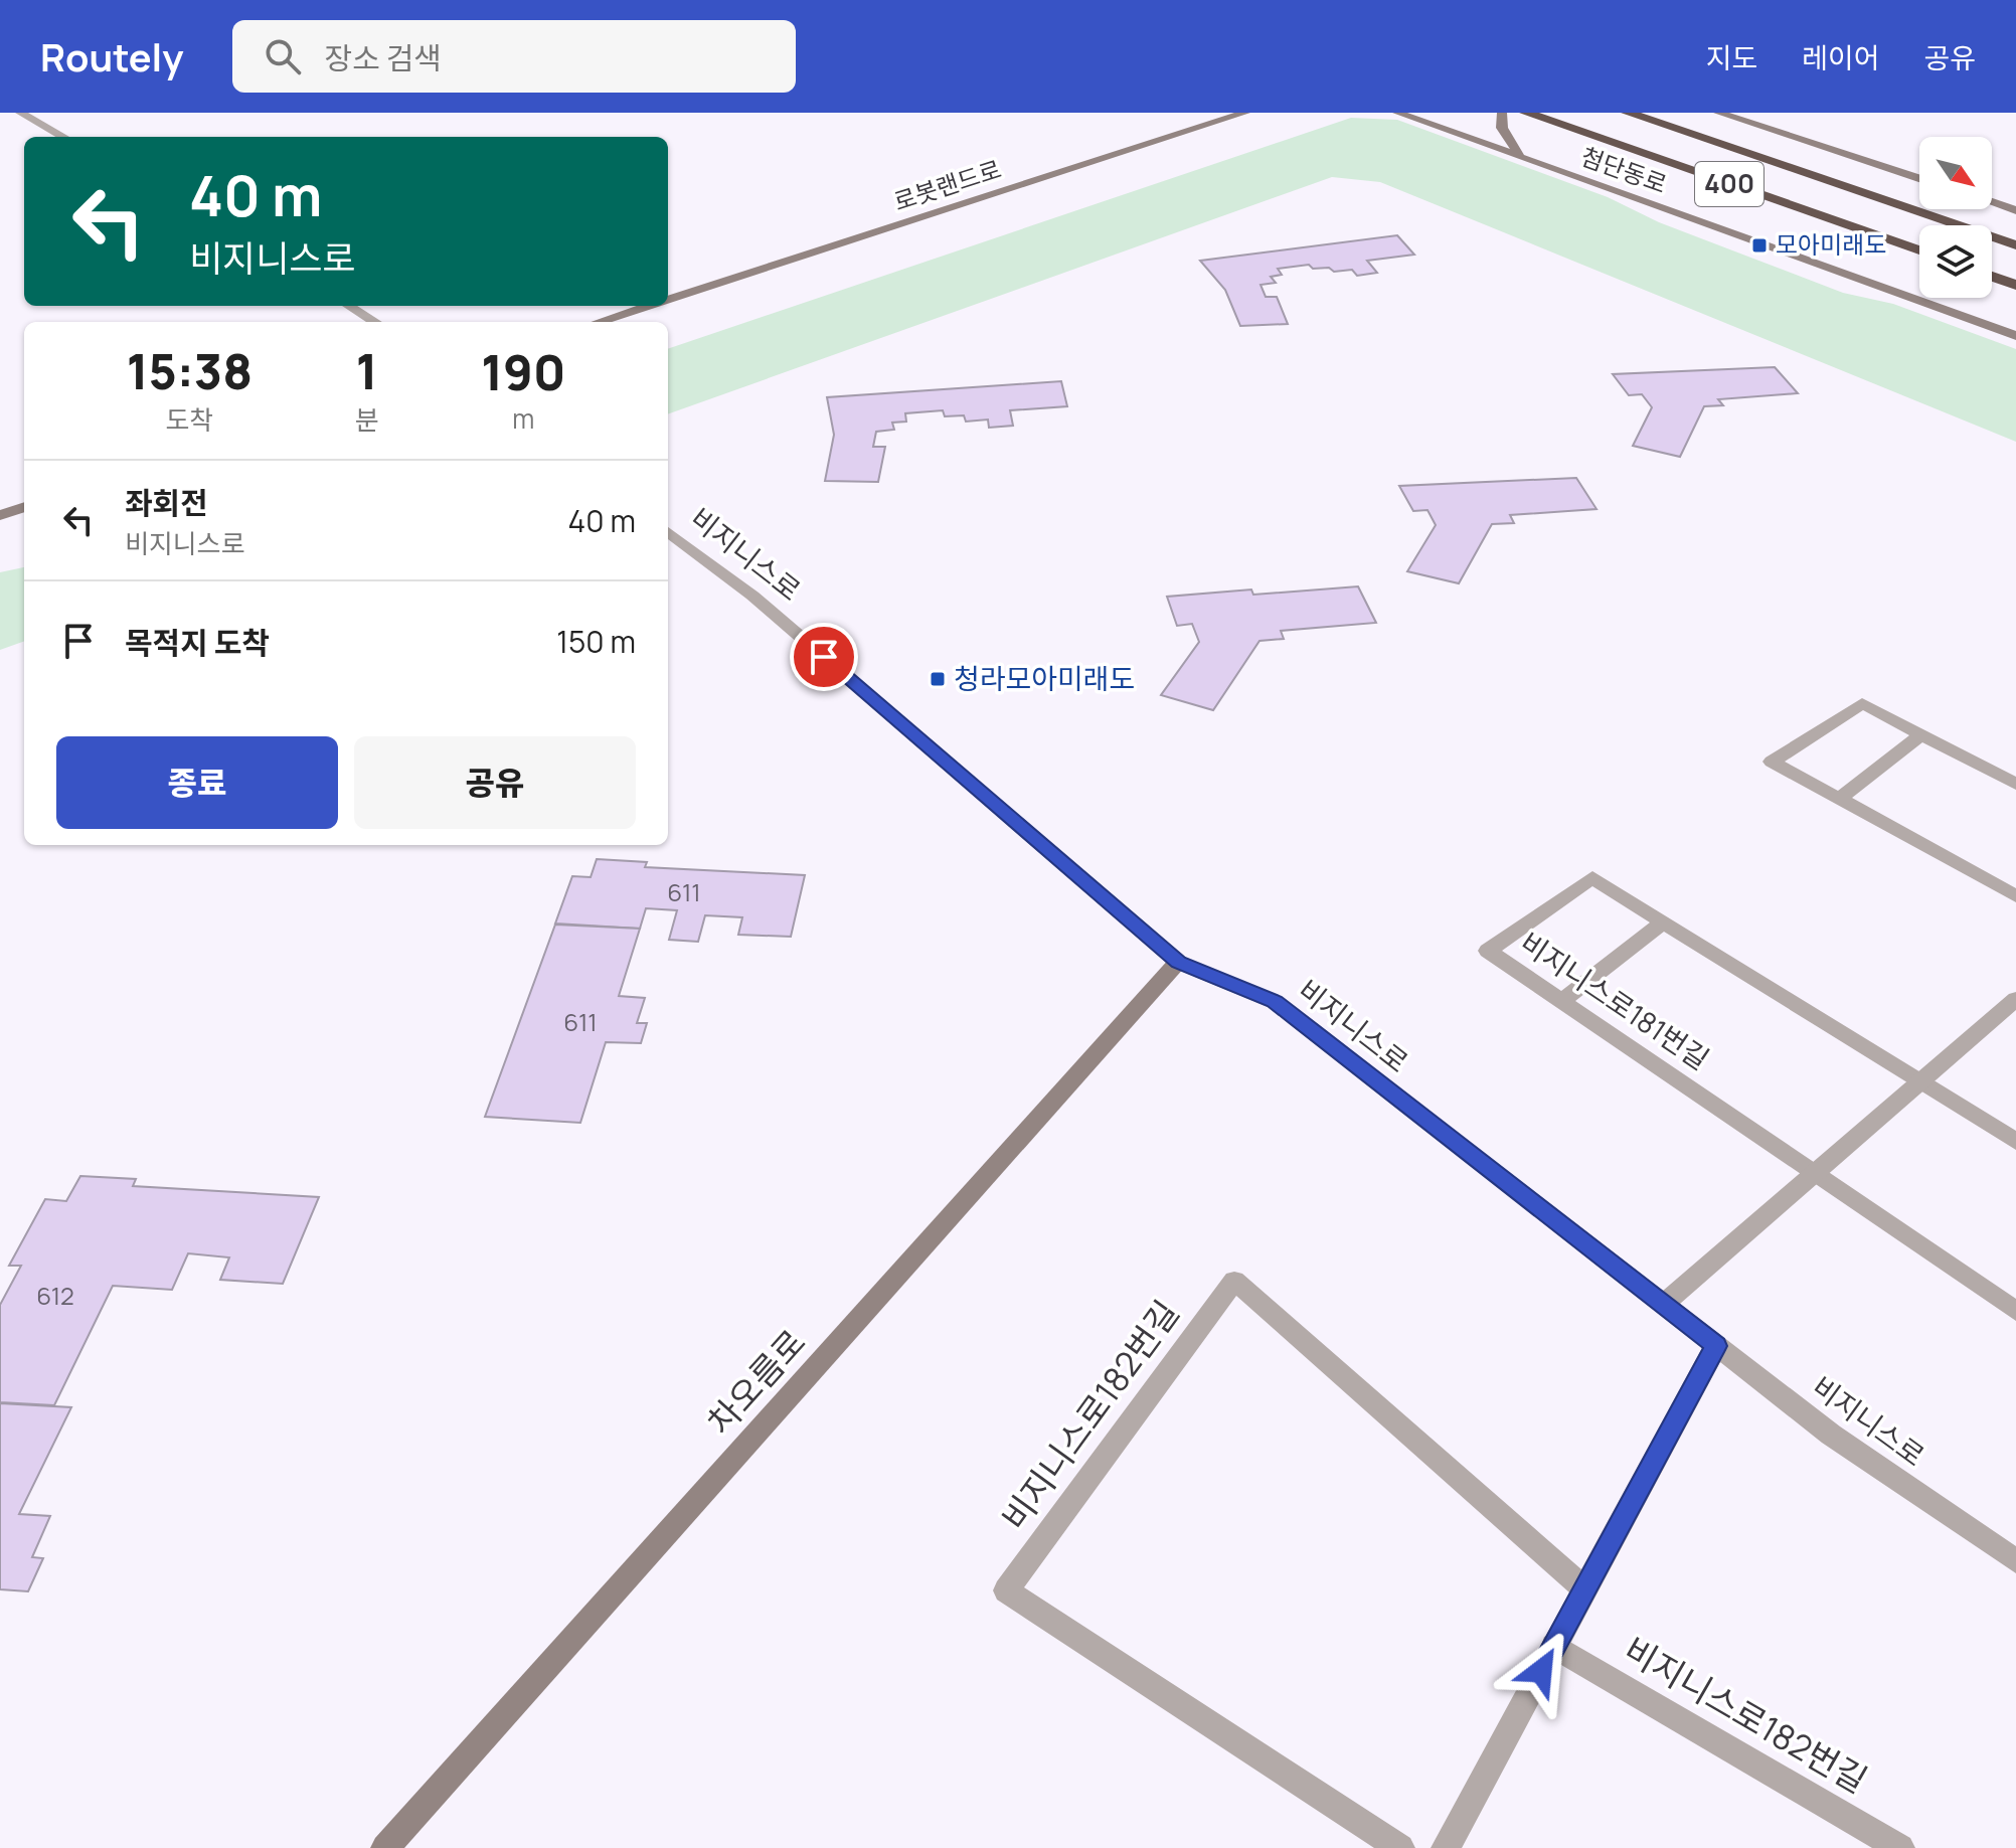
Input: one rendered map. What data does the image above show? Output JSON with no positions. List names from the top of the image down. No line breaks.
{"streets":{"highway":["400"],"main road":["첨단동로","로봇랜드로","차오름로"],"street":["비지니스로","비지니스로181번길","비지니스로182번길"]},"crossings":[["비지니스로","차오름로"]],"places":{"transit":["모아미래도","청라모아미래도"]},"house_numbers":["611","611","612"],"north":"bottom right","page":{"header":"Routely","search":"장소 검색","nav":["지도","레이어","공유"],"turn":["40 m","비지니스로"],"eta":["15:38","도착","1","분","190","m"],"list":[{"name":"좌회전","note":"비지니스로","value":"40 m"},{"name":"목적지 도착","value":"150 m"}],"buttons":["종료","공유"]}}
